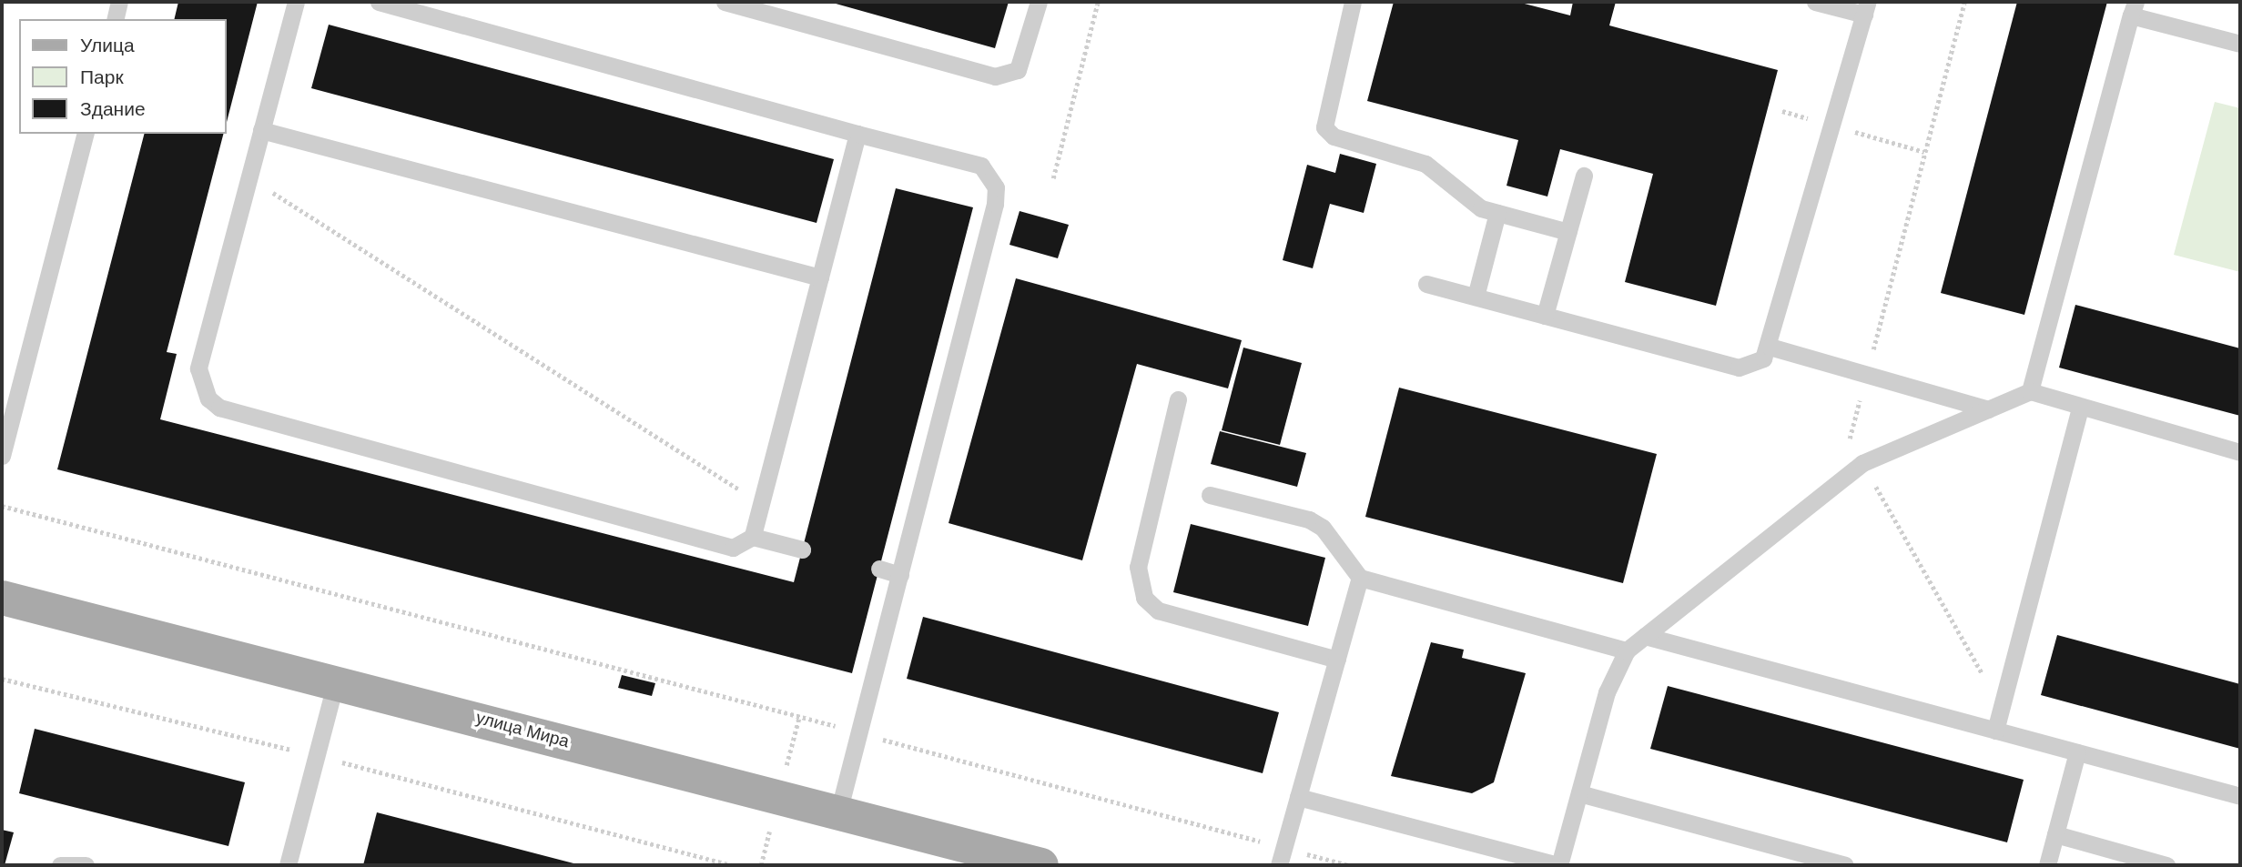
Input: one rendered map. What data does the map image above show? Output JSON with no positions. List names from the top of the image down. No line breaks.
{"streets":{"main road":["улица Мира"]},"legend":["Улица","Парк","Здание"]}
